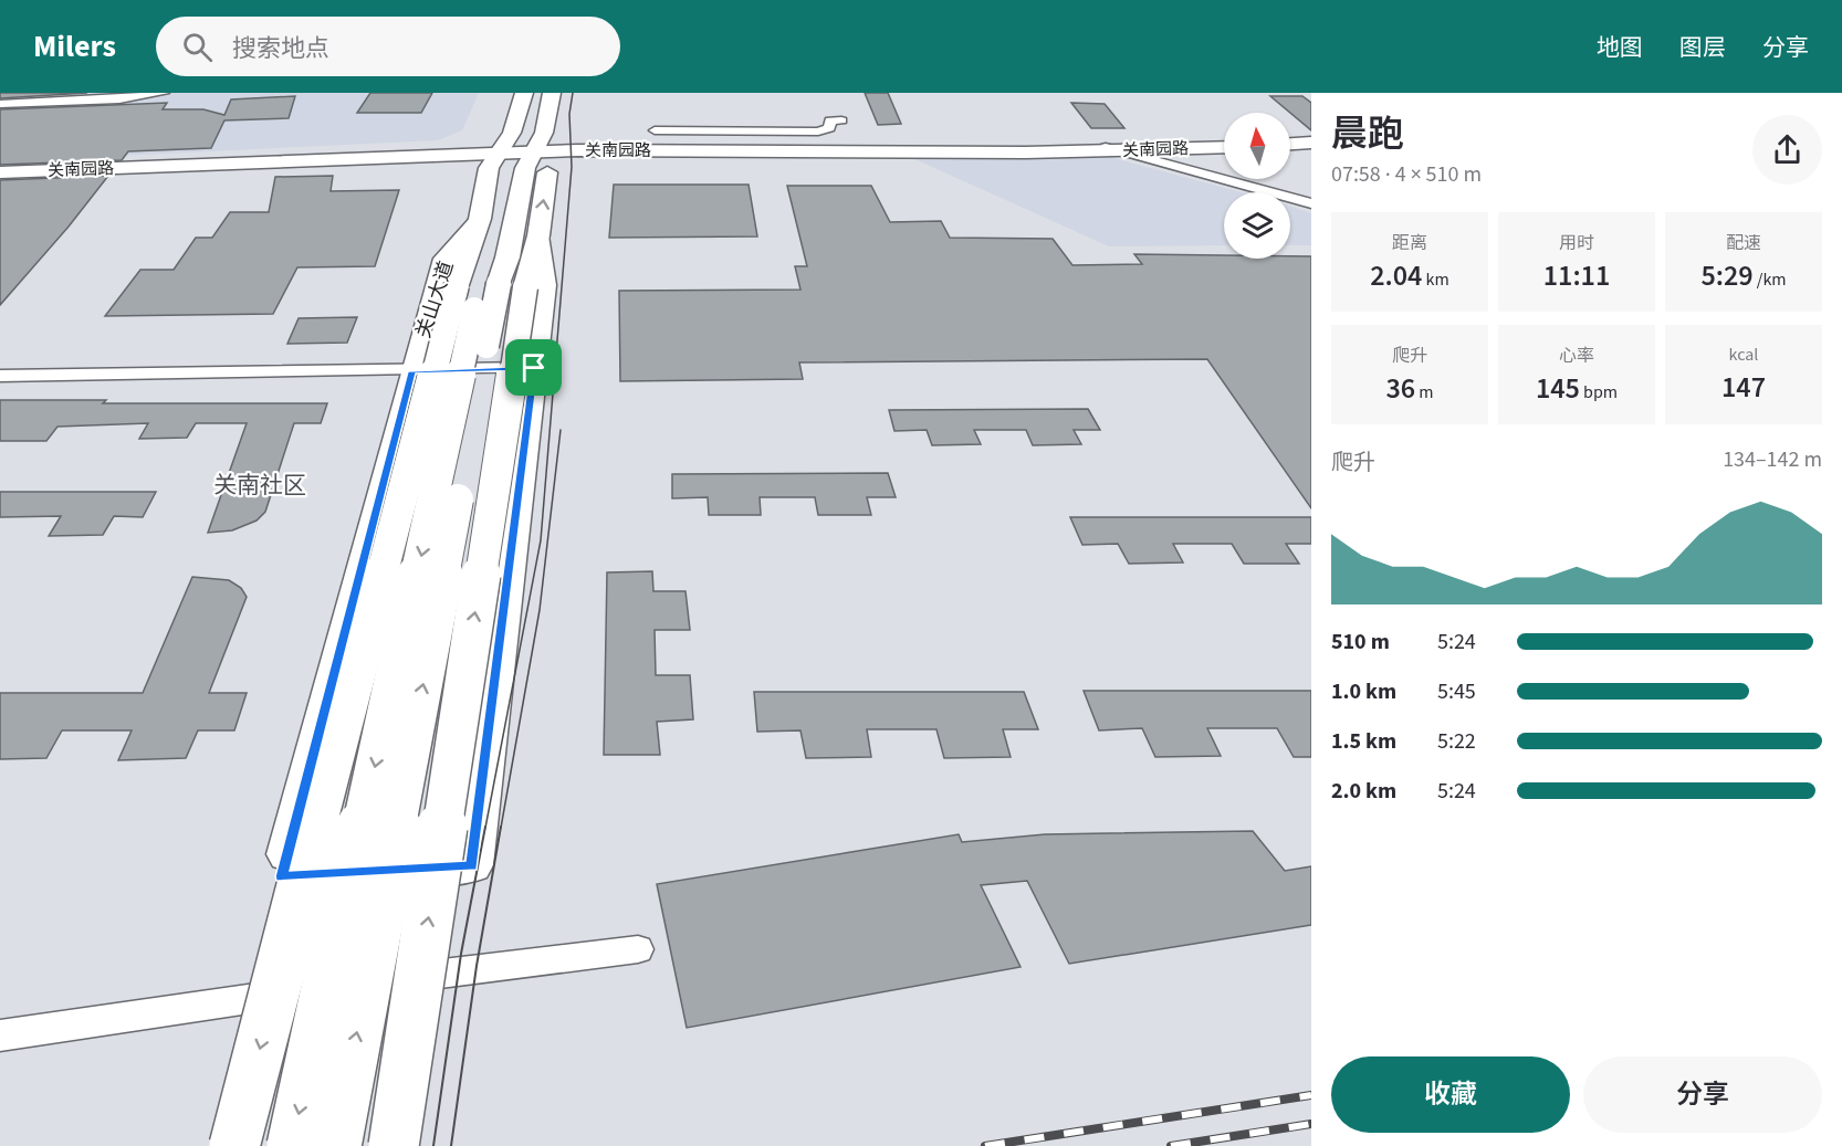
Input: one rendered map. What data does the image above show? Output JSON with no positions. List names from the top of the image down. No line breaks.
{"streets":{"main road":["关南园路","关山大道"]},"districts":["关南社区"],"north":"top","page":{"header":"Milers","search":"搜索地点","nav":["地图","图层","分享"],"heading":["晨跑","07:58 · 4 × 510 m"],"stats":[["距离","2.04 km"],["用时","11:11"],["配速","5:29 /km"],["爬升","36 m"],["心率","145 bpm"],["kcal","147"]],"chart":["爬升","134–142 m"],"list":[{"name":"510 m","note":"5:24"},{"name":"1.0 km","note":"5:45"},{"name":"1.5 km","note":"5:22"},{"name":"2.0 km","note":"5:24"}],"buttons":["收藏","分享"]}}
